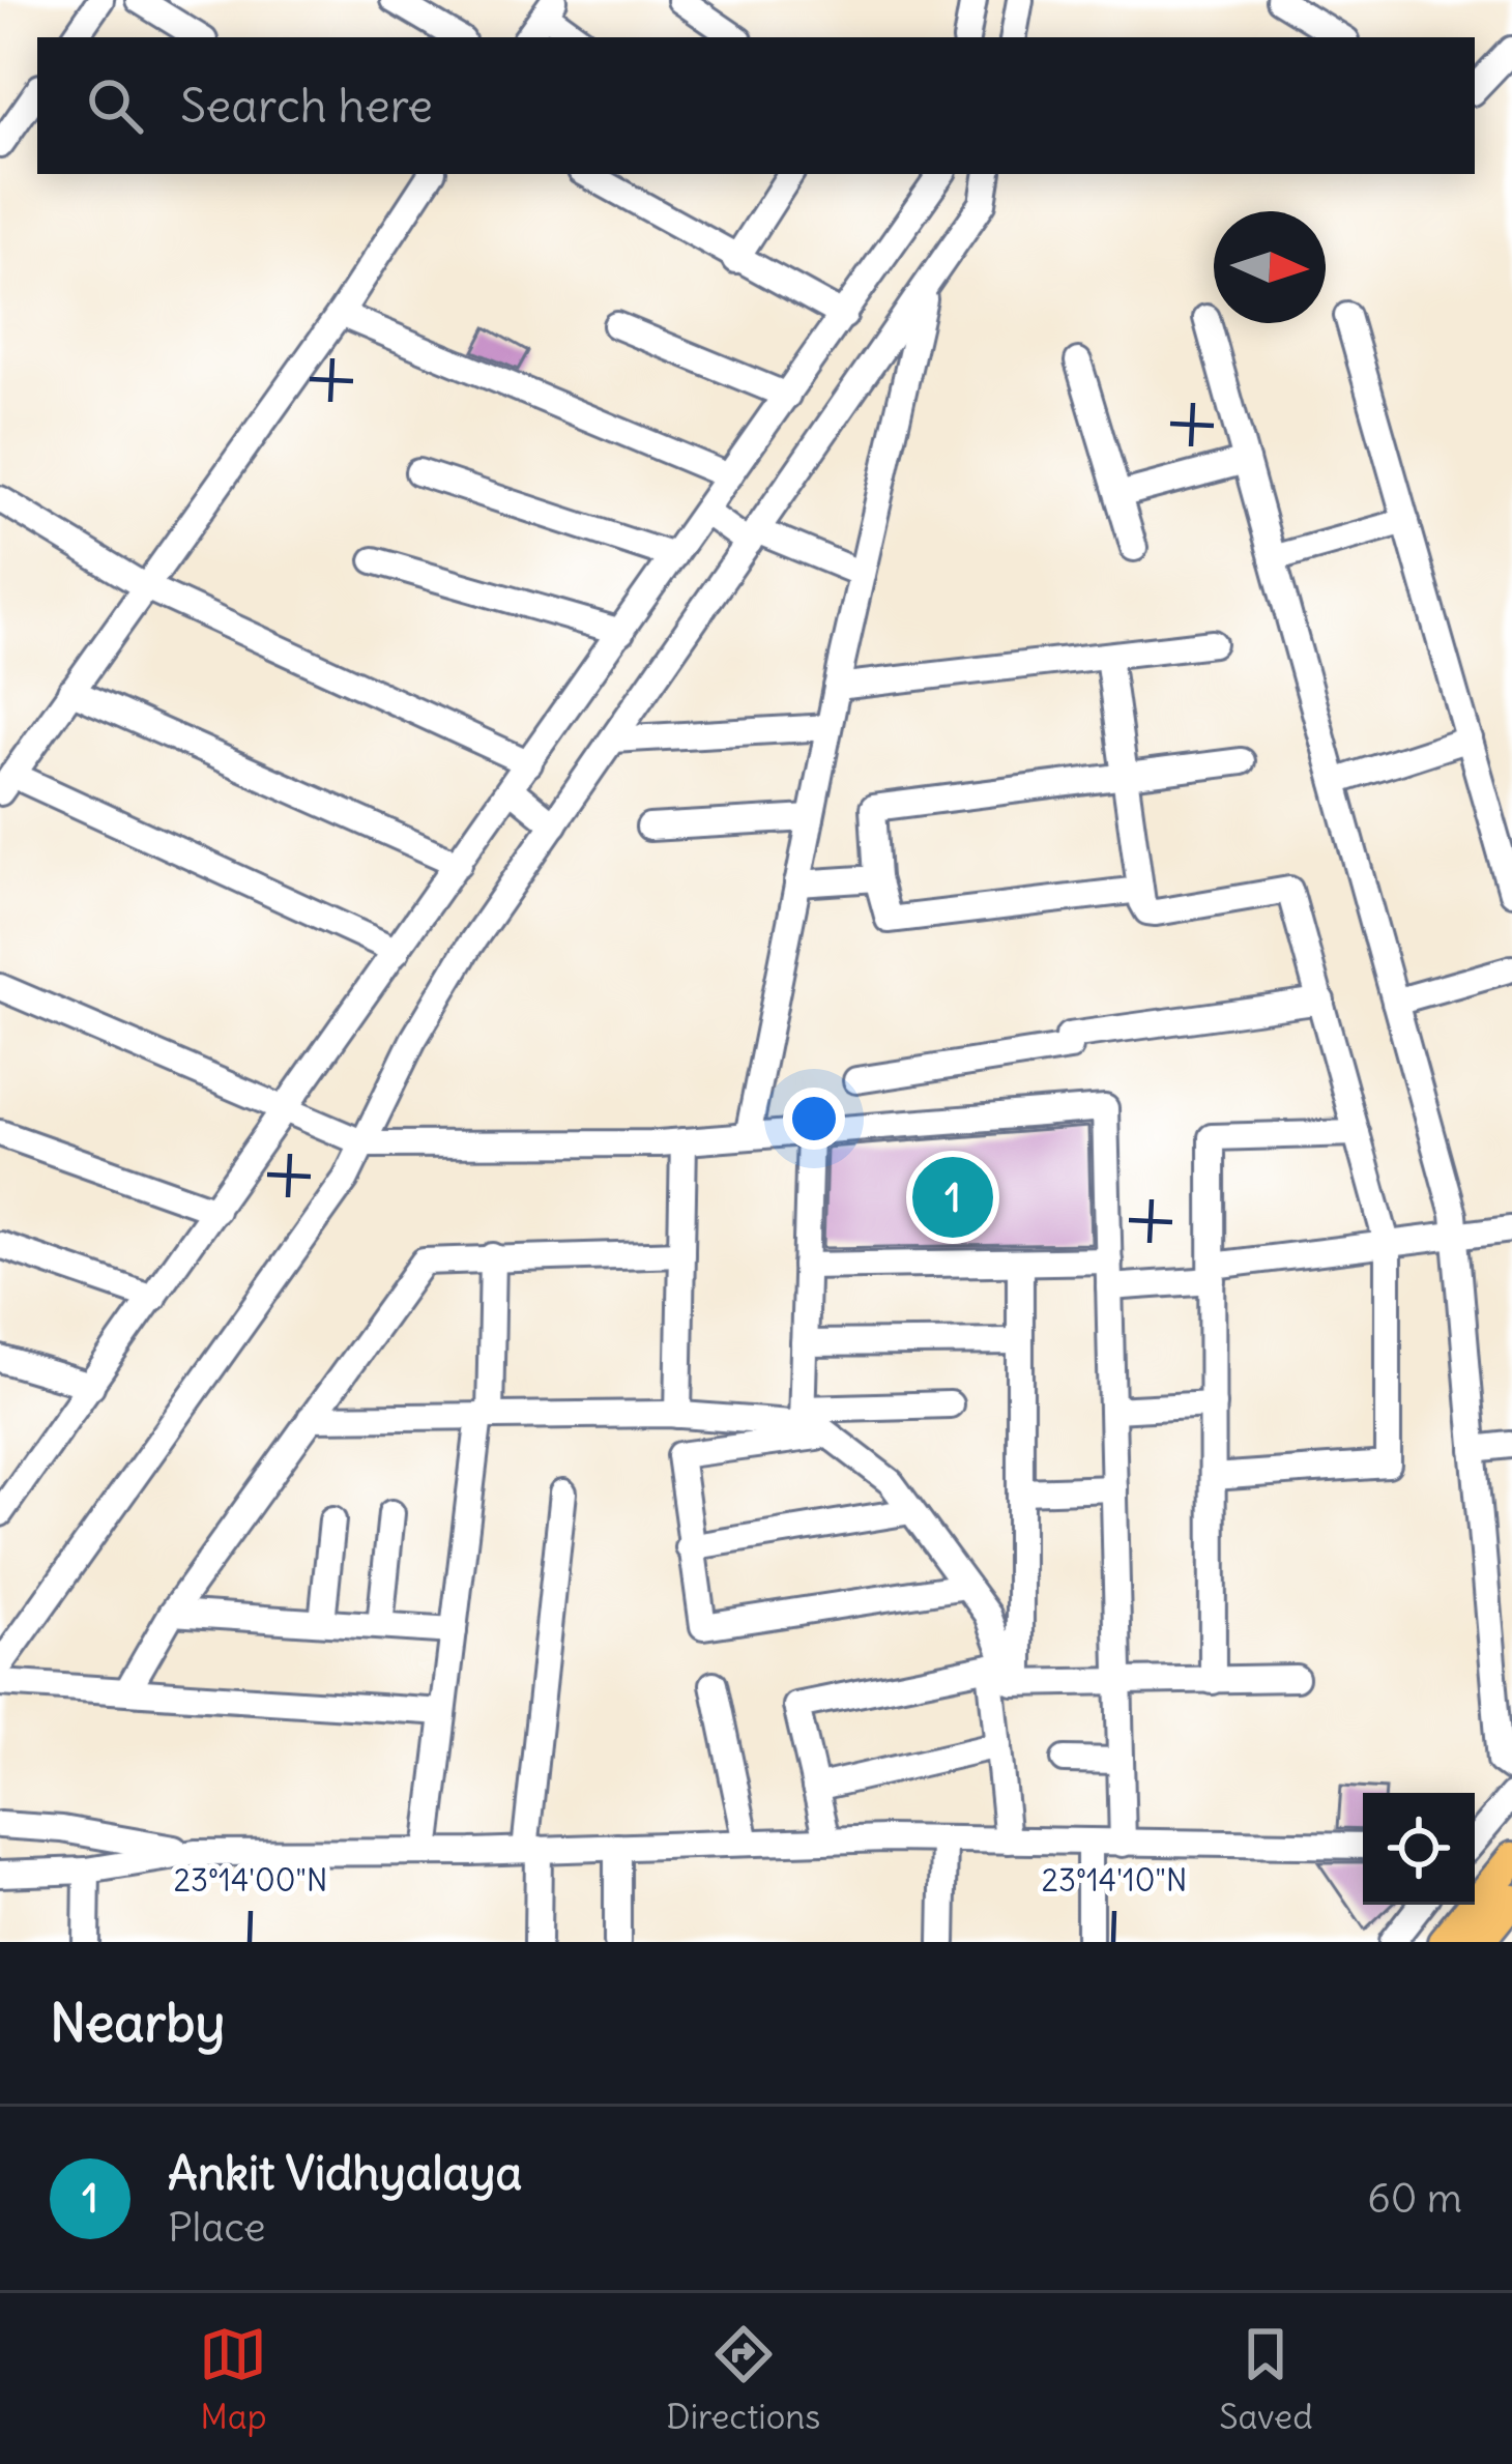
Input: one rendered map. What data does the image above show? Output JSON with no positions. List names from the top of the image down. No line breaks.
{"north":"right","page":{"search":"Search here","pins":"1","heading":"Nearby","list":[{"mark":"1","name":"Ankit Vidhyalaya","note":"Place","value":"60 m"}],"nav":["Map","Directions","Saved"]},"coordinates":["23°14'00\"N","23°14'10\"N"]}
